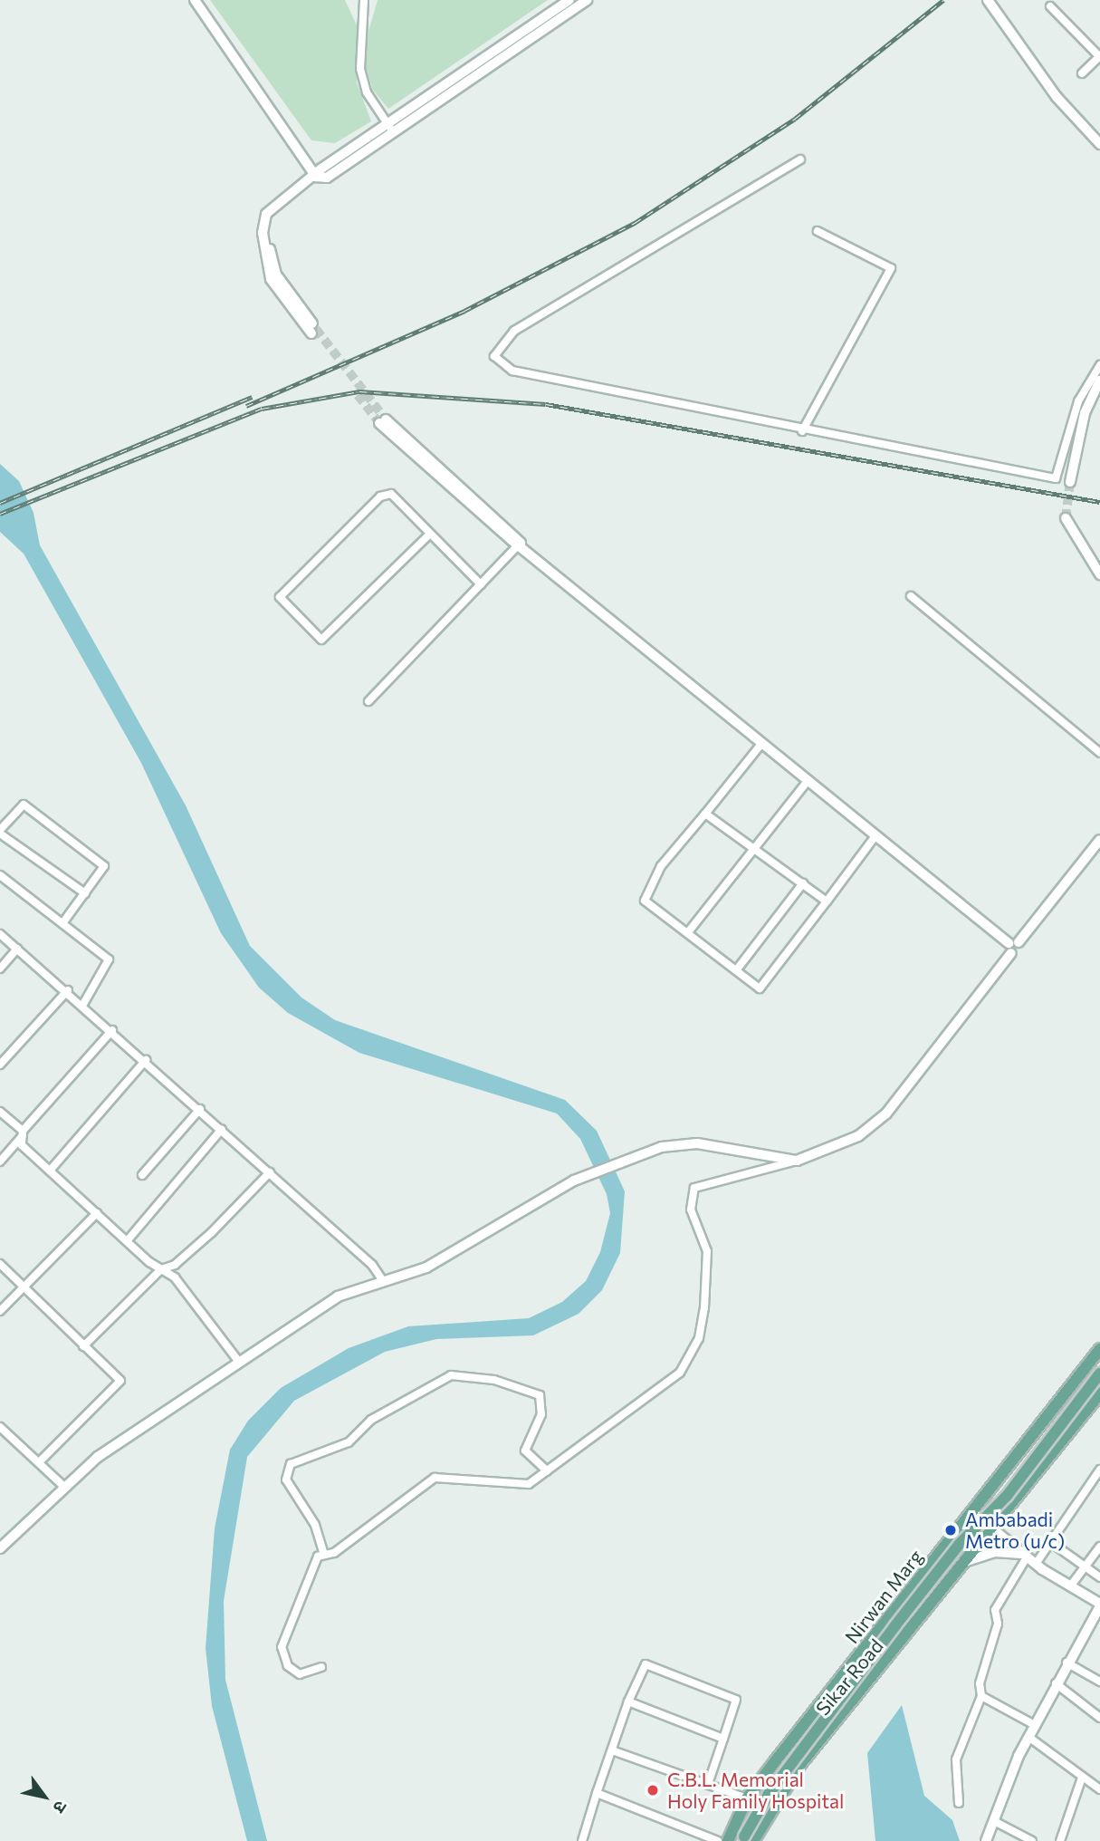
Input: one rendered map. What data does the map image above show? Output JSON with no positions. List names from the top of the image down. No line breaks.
{"streets":{"main road":["Nirwan Marg","Sikar Road"]},"places":["Ambabadi Metro (u/c)","C.B.L. Memorial Holy Family Hospital"],"north":"bottom right"}
